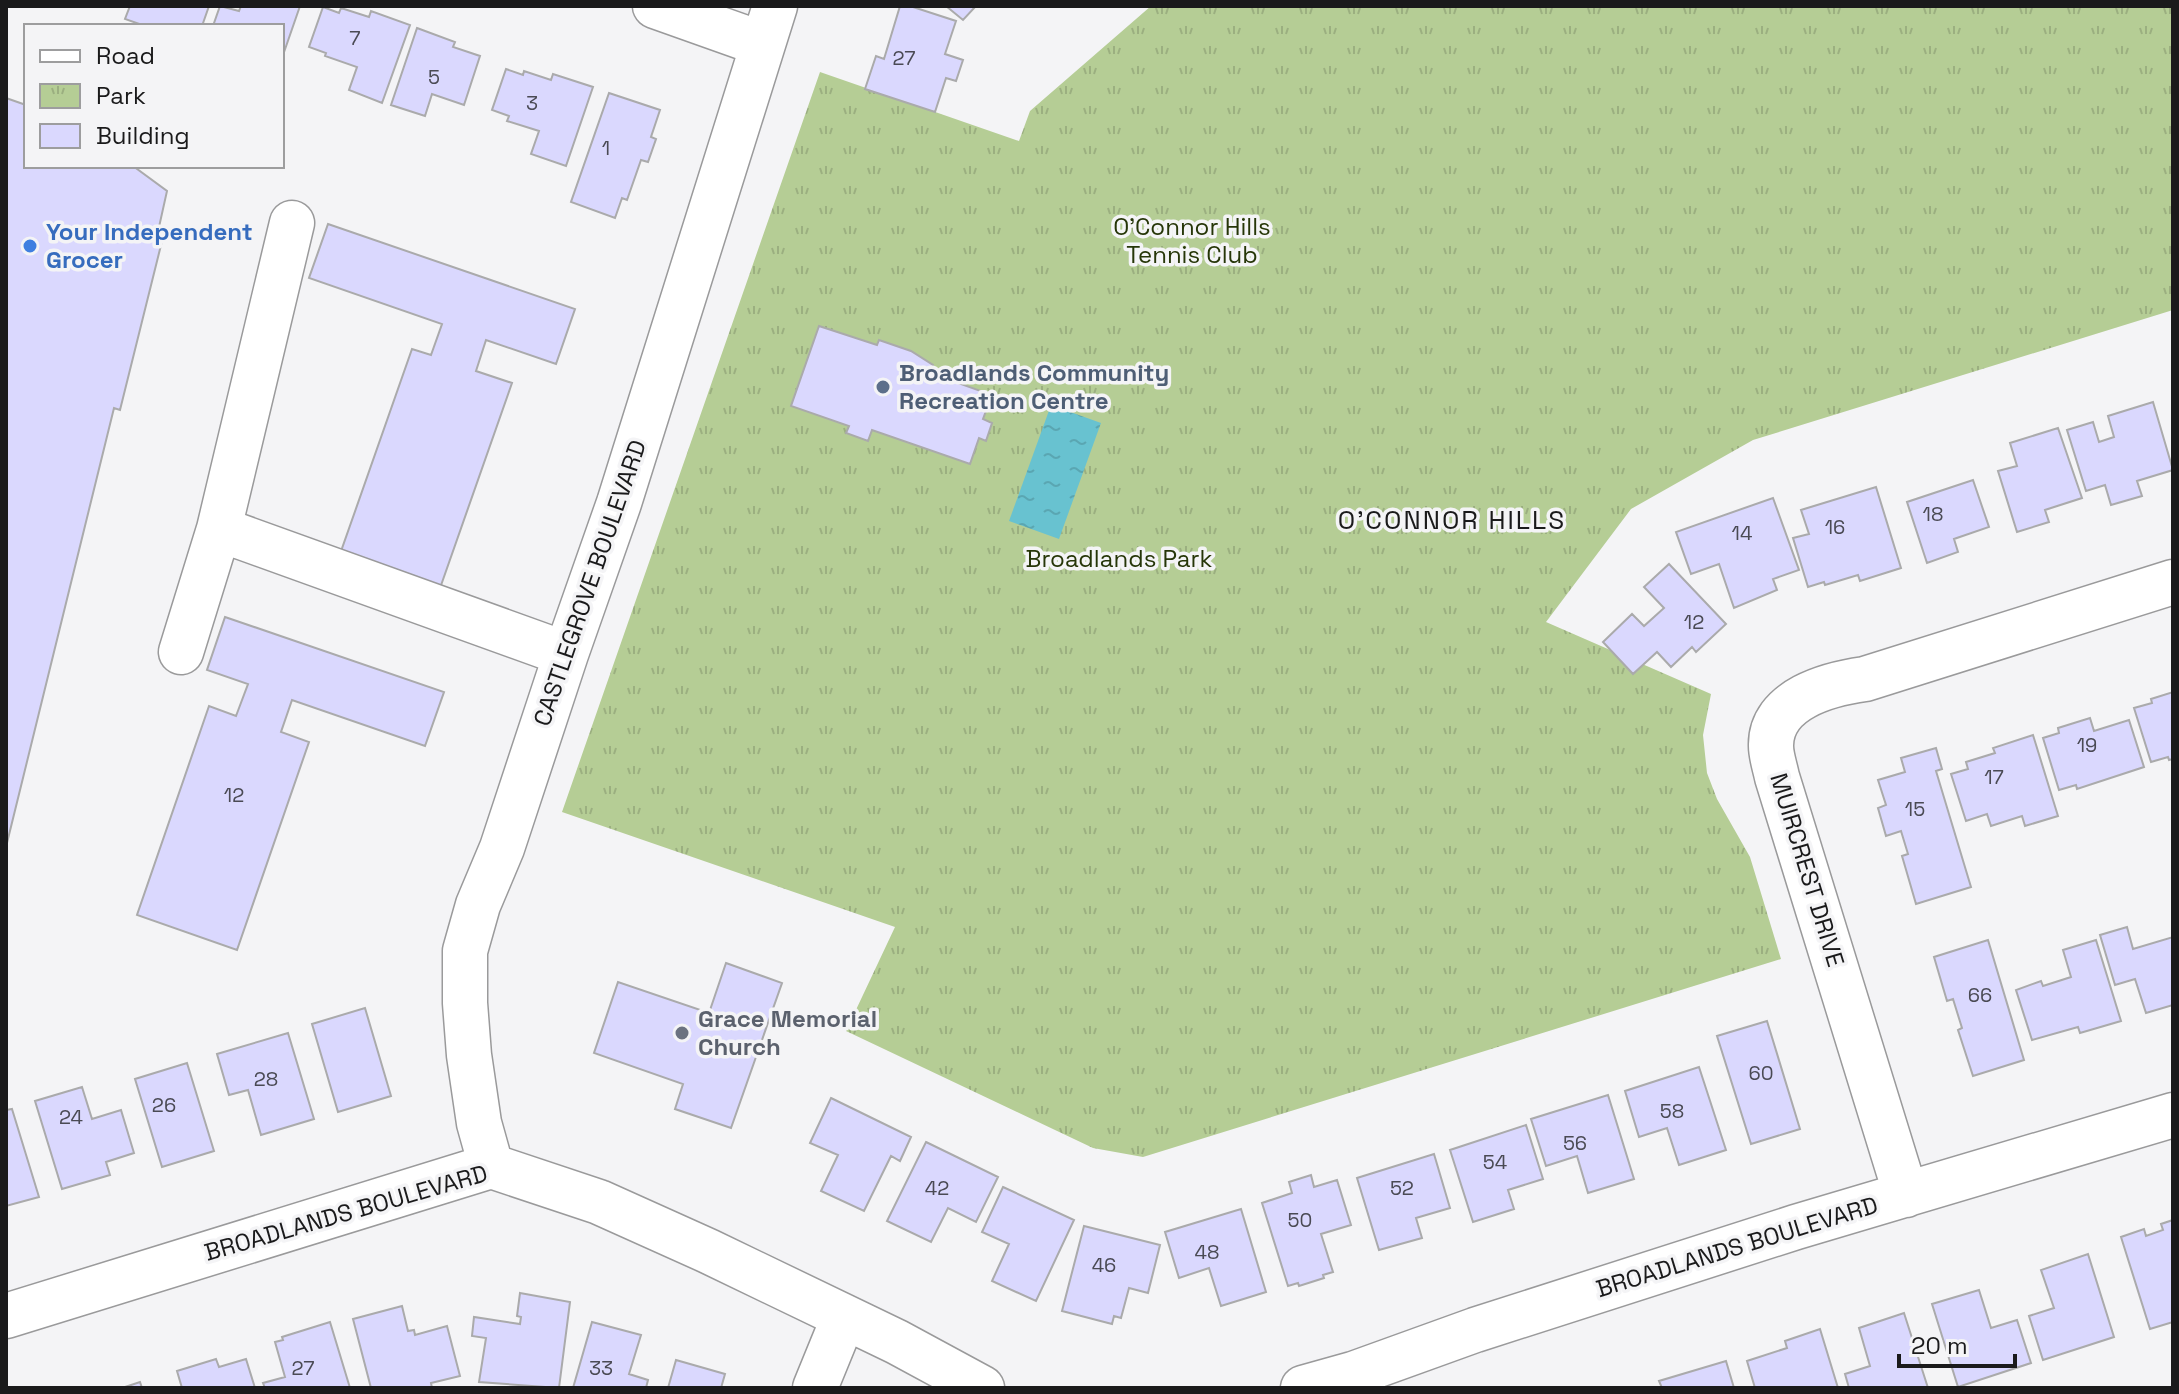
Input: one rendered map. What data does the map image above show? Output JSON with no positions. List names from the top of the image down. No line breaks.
{"streets":{"street":["CASTLEGROVE BOULEVARD","MUIRCREST DRIVE","BROADLANDS BOULEVARD"]},"crossings":[["CASTLEGROVE BOULEVARD","BROADLANDS BOULEVARD"],["MUIRCREST DRIVE","BROADLANDS BOULEVARD"]],"districts":["O'CONNOR HILLS"],"parks":["O'Connor Hills Tennis Club","Broadlands Park"],"places":["Your Independent Grocer","Broadlands Community Recreation Centre","Grace Memorial Church"],"house_numbers":["7","27","5","3","1","18","16","14","12","19","17","12","15","66","60","28","26","58","24","56","54","42","52","50","48","46","27","33"],"legend":["Road","Park","Building"],"scale_bar":"20 m"}
